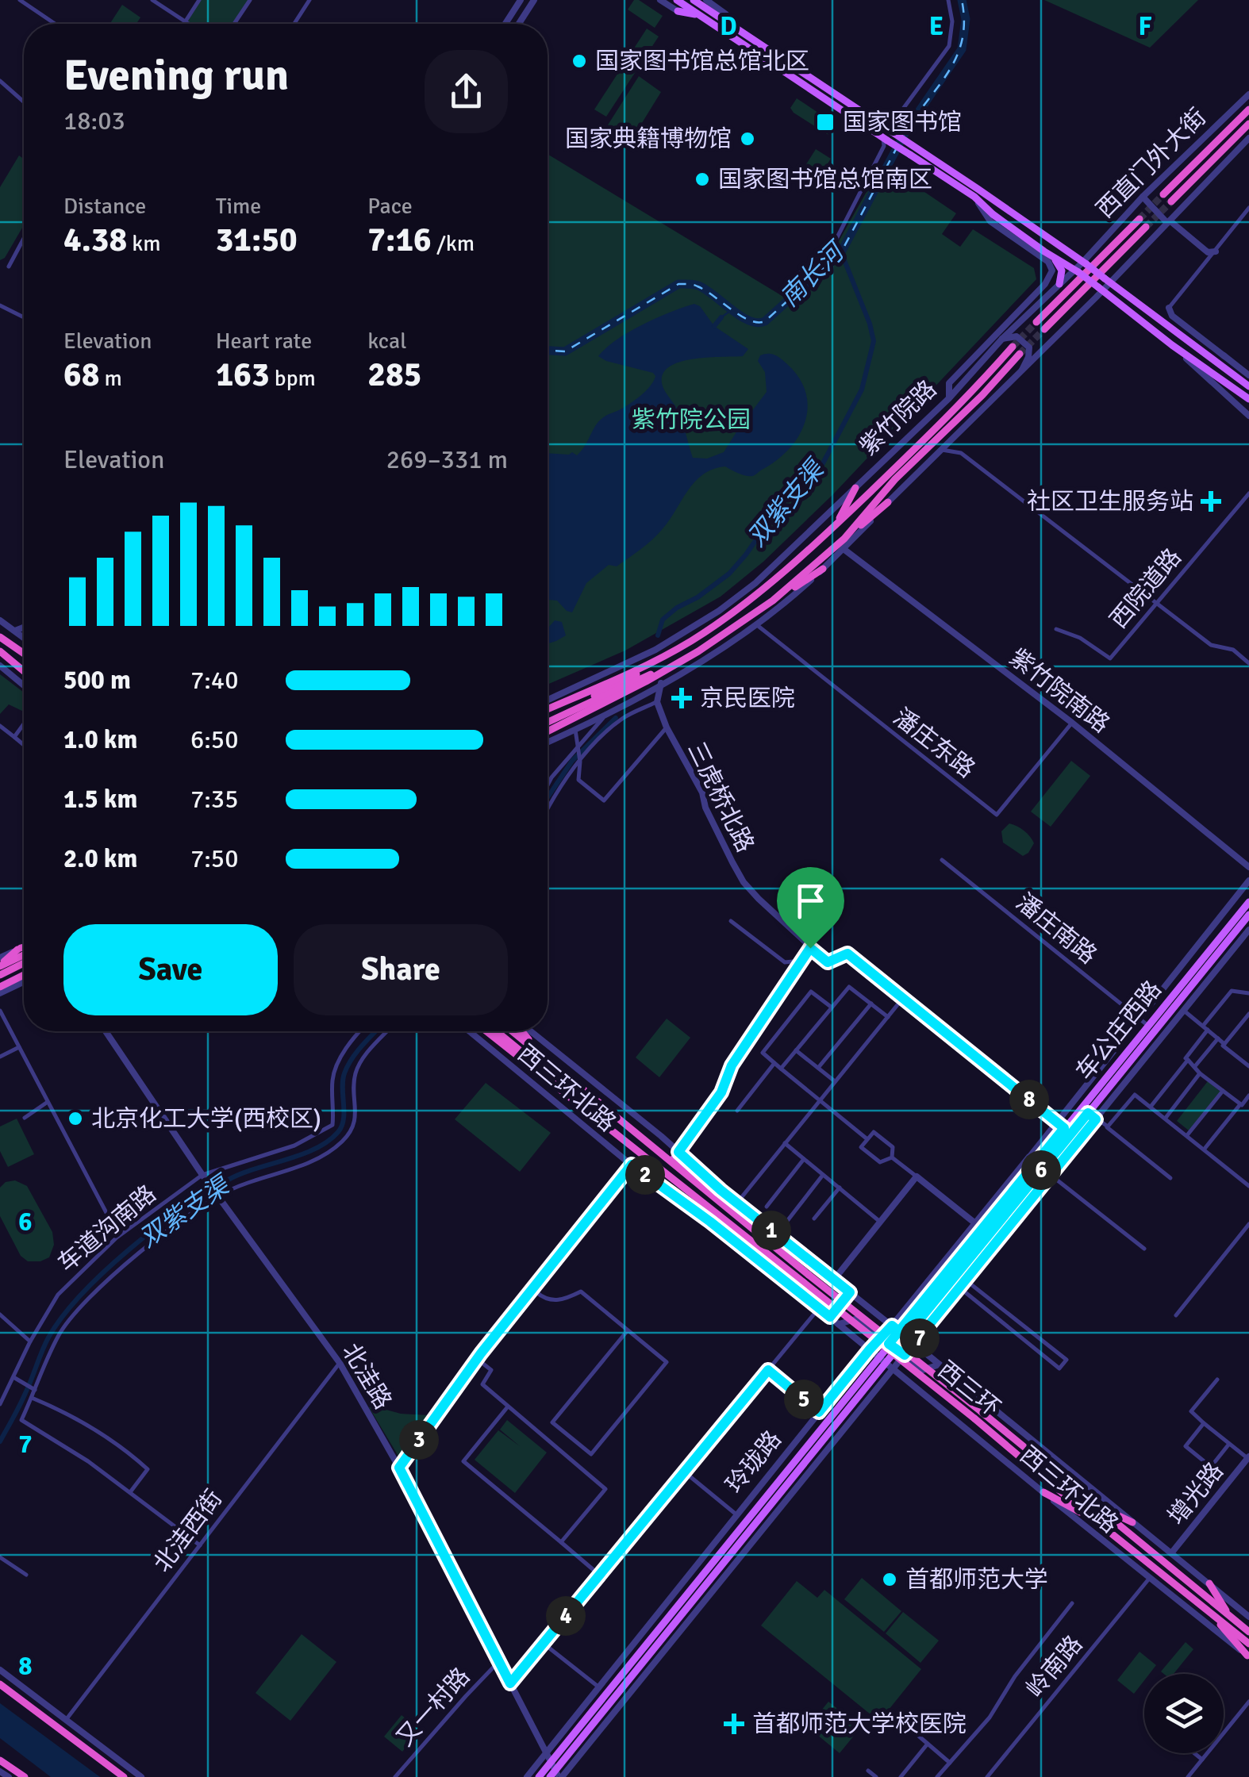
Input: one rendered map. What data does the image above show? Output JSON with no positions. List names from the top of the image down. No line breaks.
{"streets":{"highway":["西直门外大街","紫竹院路","西三环"],"main road":["车公庄西路","玲珑路"],"street":["西院道路","紫竹院南路","潘庄东路","三虎桥北路","潘庄南路","西三环北路","车道沟南路","北洼路","增光路","北洼西街","岭南路","又一村路"]},"crossings":[["西直门外大街","紫竹院路"],["紫竹院南路","潘庄东路"],["潘庄南路","车公庄西路"],["车公庄西路","西三环北路"],["车公庄西路","玲珑路"],["西三环北路","玲珑路"],["西三环北路","增光路"],["西三环北路","岭南路"],["车道沟南路","北洼路"],["北洼路","玲珑路"],["北洼路","北洼西街"],["北洼路","又一村路"]],"water":["南长河","双紫支渠"],"parks":["紫竹院公园"],"places":{"other":["国家图书馆总馆北区","国家典籍博物馆","国家图书馆总馆南区","北京化工大学(西校区)","首都师范大学"],"transit":["国家图书馆"],"health":["社区卫生服务站","京民医院","首都师范大学校医院"]},"page":{"heading":["Evening run","18:03"],"stats":[["Distance","4.38 km"],["Time","31:50"],["Pace","7:16 /km"],["Elevation","68 m"],["Heart rate","163 bpm"],["kcal","285"]],"chart":["Elevation","269–331 m"],"list":[{"name":"500 m","note":"7:40"},{"name":"1.0 km","note":"6:50"},{"name":"1.5 km","note":"7:35"},{"name":"2.0 km","note":"7:50"}],"buttons":["Save","Share"],"pins":["8","6","2","1","7","5","3","4"]},"grid":{"columns":["D","E","F"],"rows":["6","7","8"]}}
